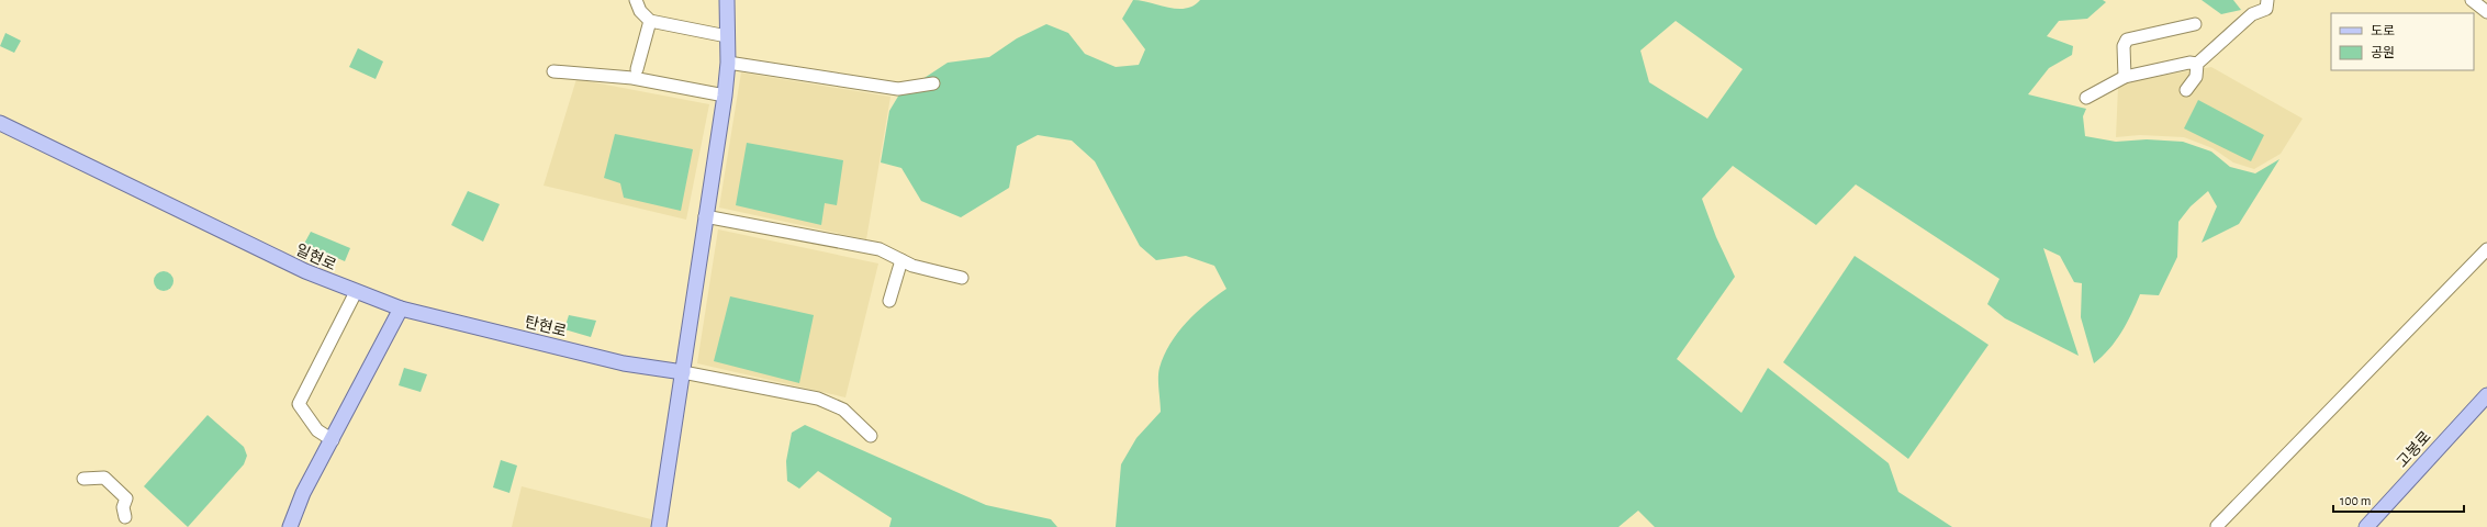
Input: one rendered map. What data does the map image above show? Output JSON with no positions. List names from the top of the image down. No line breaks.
{"streets":{"main road":["일현로","탄현로","고봉로"]},"crossings":[["일현로","탄현로"]],"legend":["도로","공원"],"scale_bar":"100 m"}
